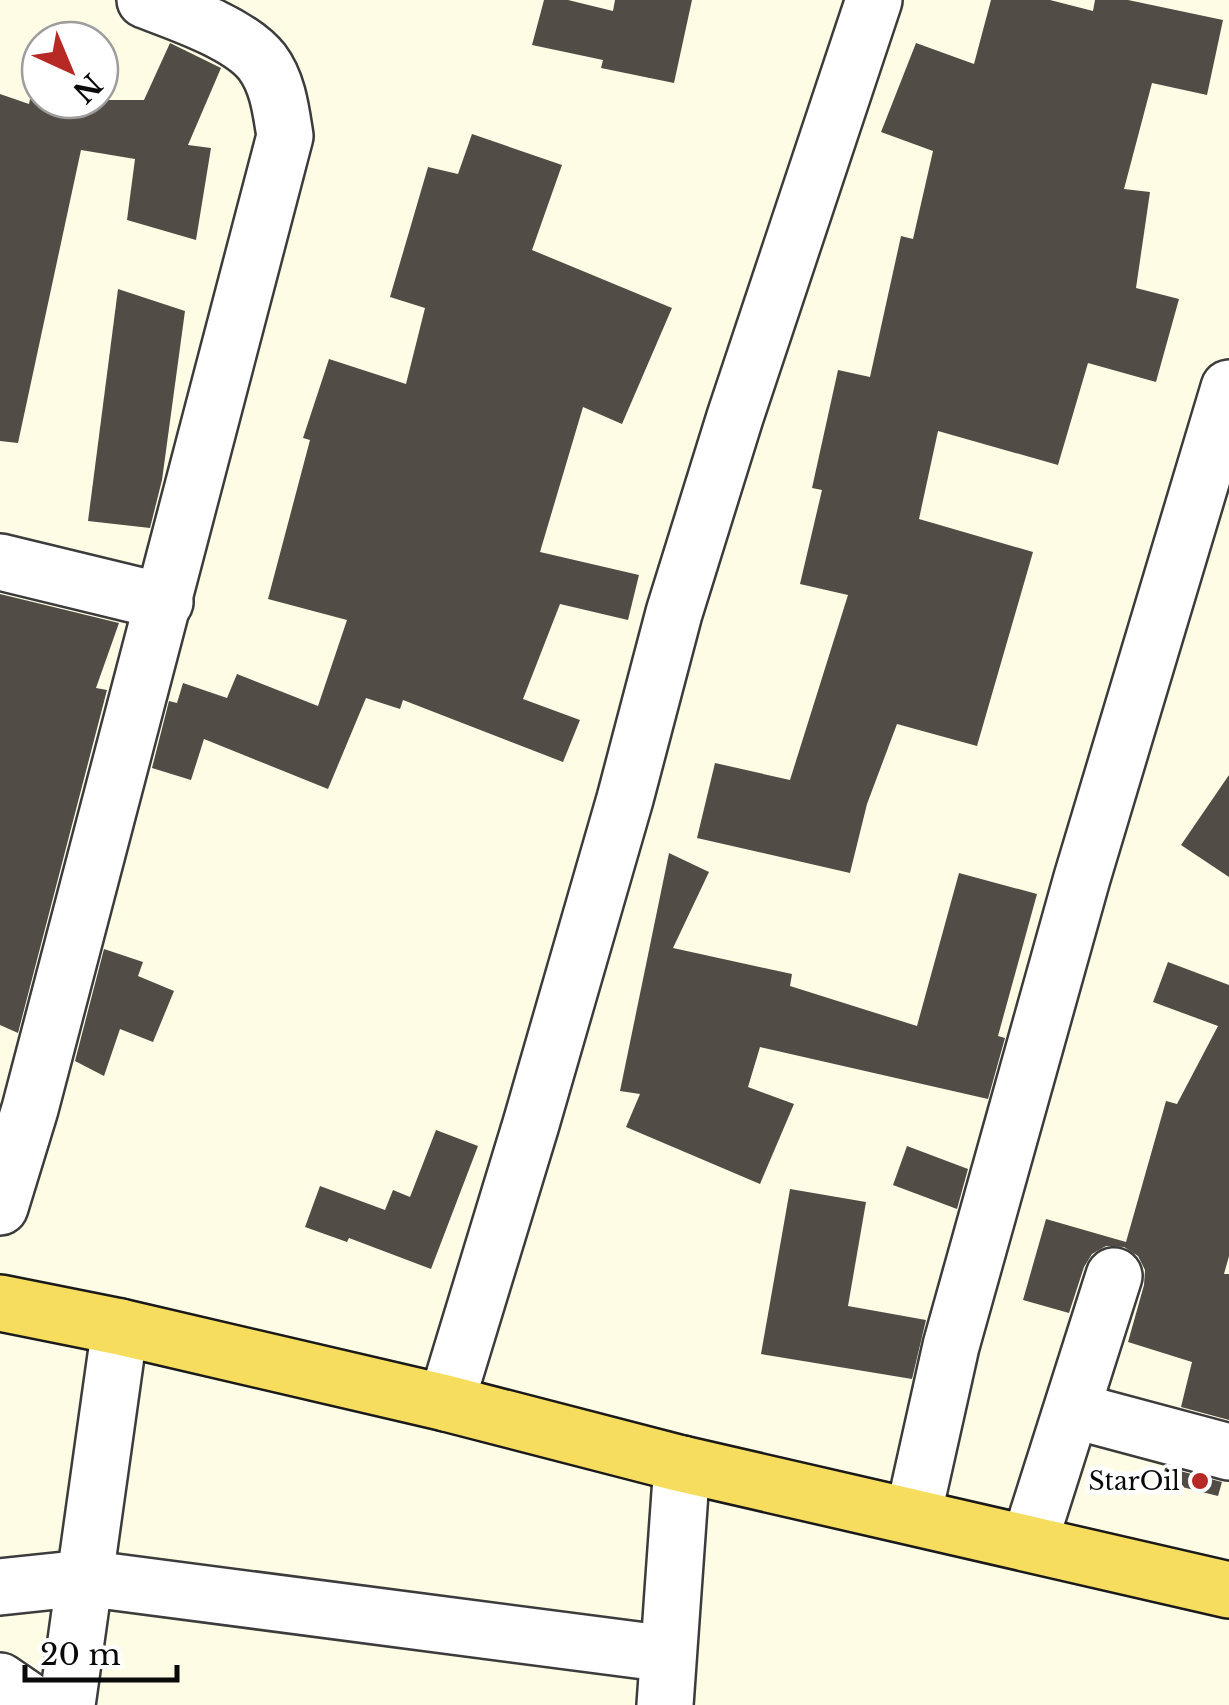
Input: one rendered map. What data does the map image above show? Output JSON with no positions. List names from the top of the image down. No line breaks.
{"places":["StarOil"],"scale_bar":"20 m","north":"bottom right"}
